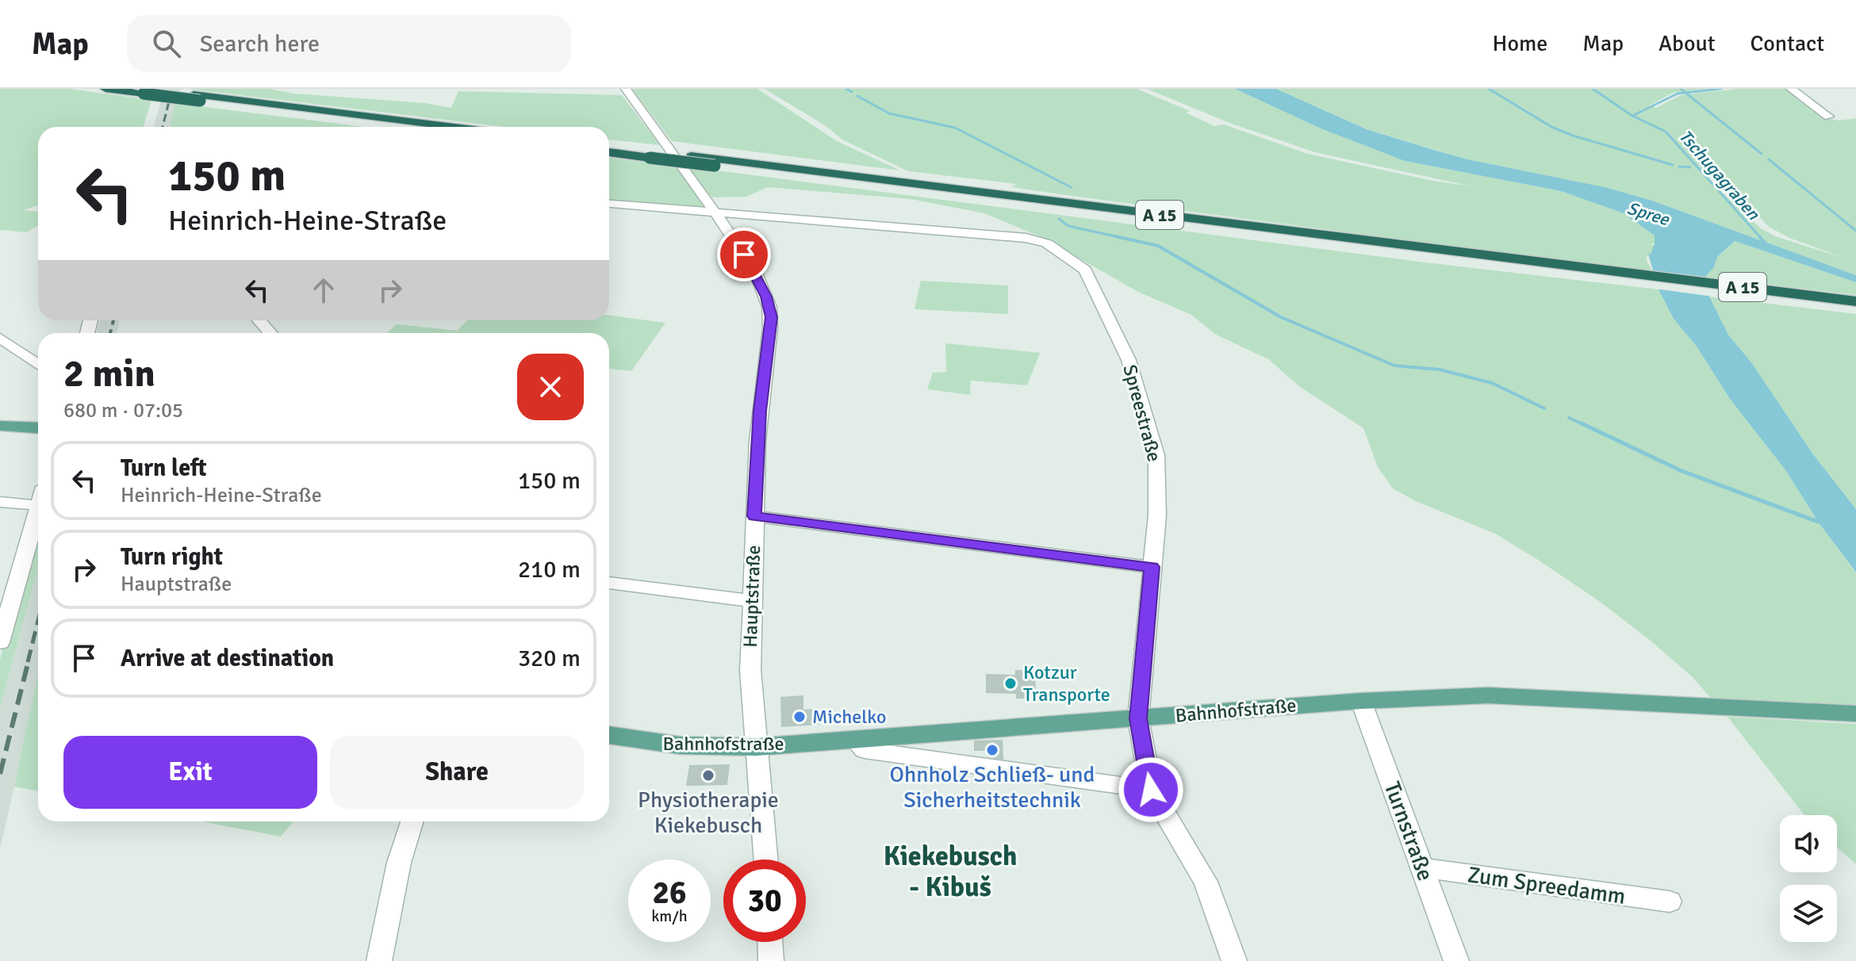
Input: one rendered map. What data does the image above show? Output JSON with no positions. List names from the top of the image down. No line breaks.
{"streets":{"highway":["A 15"],"main road":["Bahnhofstraße"],"street":["Spreestraße","Hauptstraße","Turnstraße","Zum Spreedamm"]},"crossings":[["Spreestraße","Hauptstraße"],["Spreestraße","Bahnhofstraße"],["Hauptstraße","Bahnhofstraße"],["Bahnhofstraße","Turnstraße"],["Turnstraße","Zum Spreedamm"]],"districts":["Kiekebusch - Kibuš"],"water":["Tschugagraben","Spree"],"places":["Kotzur Transporte","Michelko","Ohnholz Schließ- und Sicherheitstechnik","Physiotherapie Kiekebusch"],"page":{"header":"Map","search":"Search here","nav":["Home","Map","About","Contact"],"turn":["150 m","Heinrich-Heine-Straße"],"heading":["2 min","680 m · 07:05"],"list":[{"name":"Turn left","note":"Heinrich-Heine-Straße","value":"150 m"},{"name":"Turn right","note":"Hauptstraße","value":"210 m"},{"name":"Arrive at destination","value":"320 m"}],"buttons":["Exit","Share"],"speed":"26 km/h","limit":"30"}}
